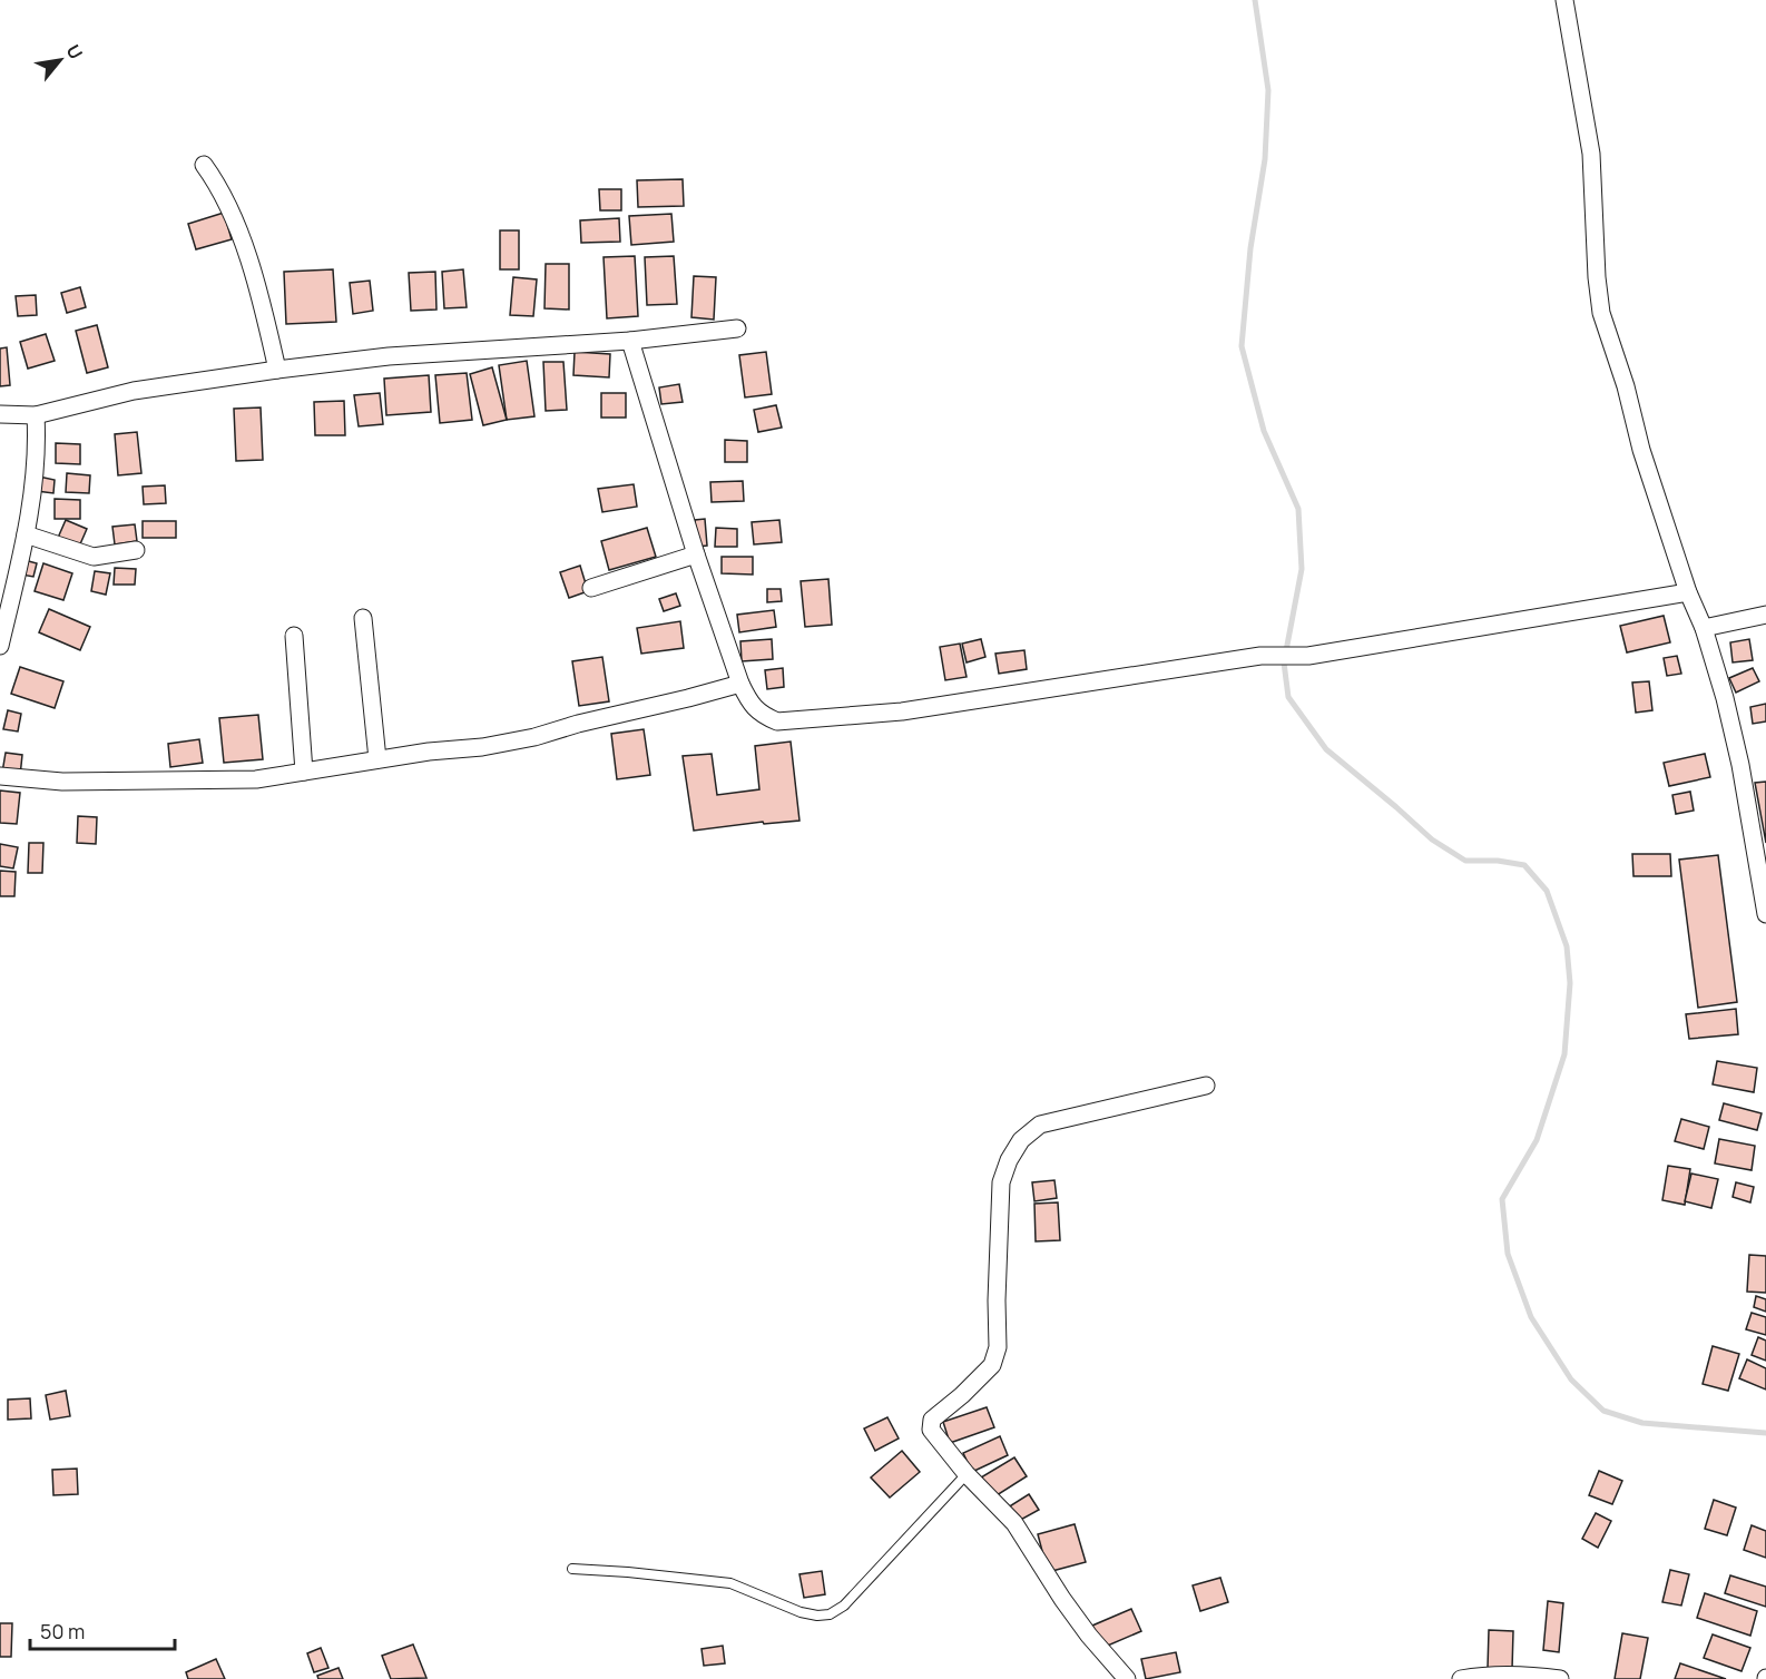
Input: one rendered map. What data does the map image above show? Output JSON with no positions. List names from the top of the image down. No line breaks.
{"scale_bar":"50 m","north":"top right"}
